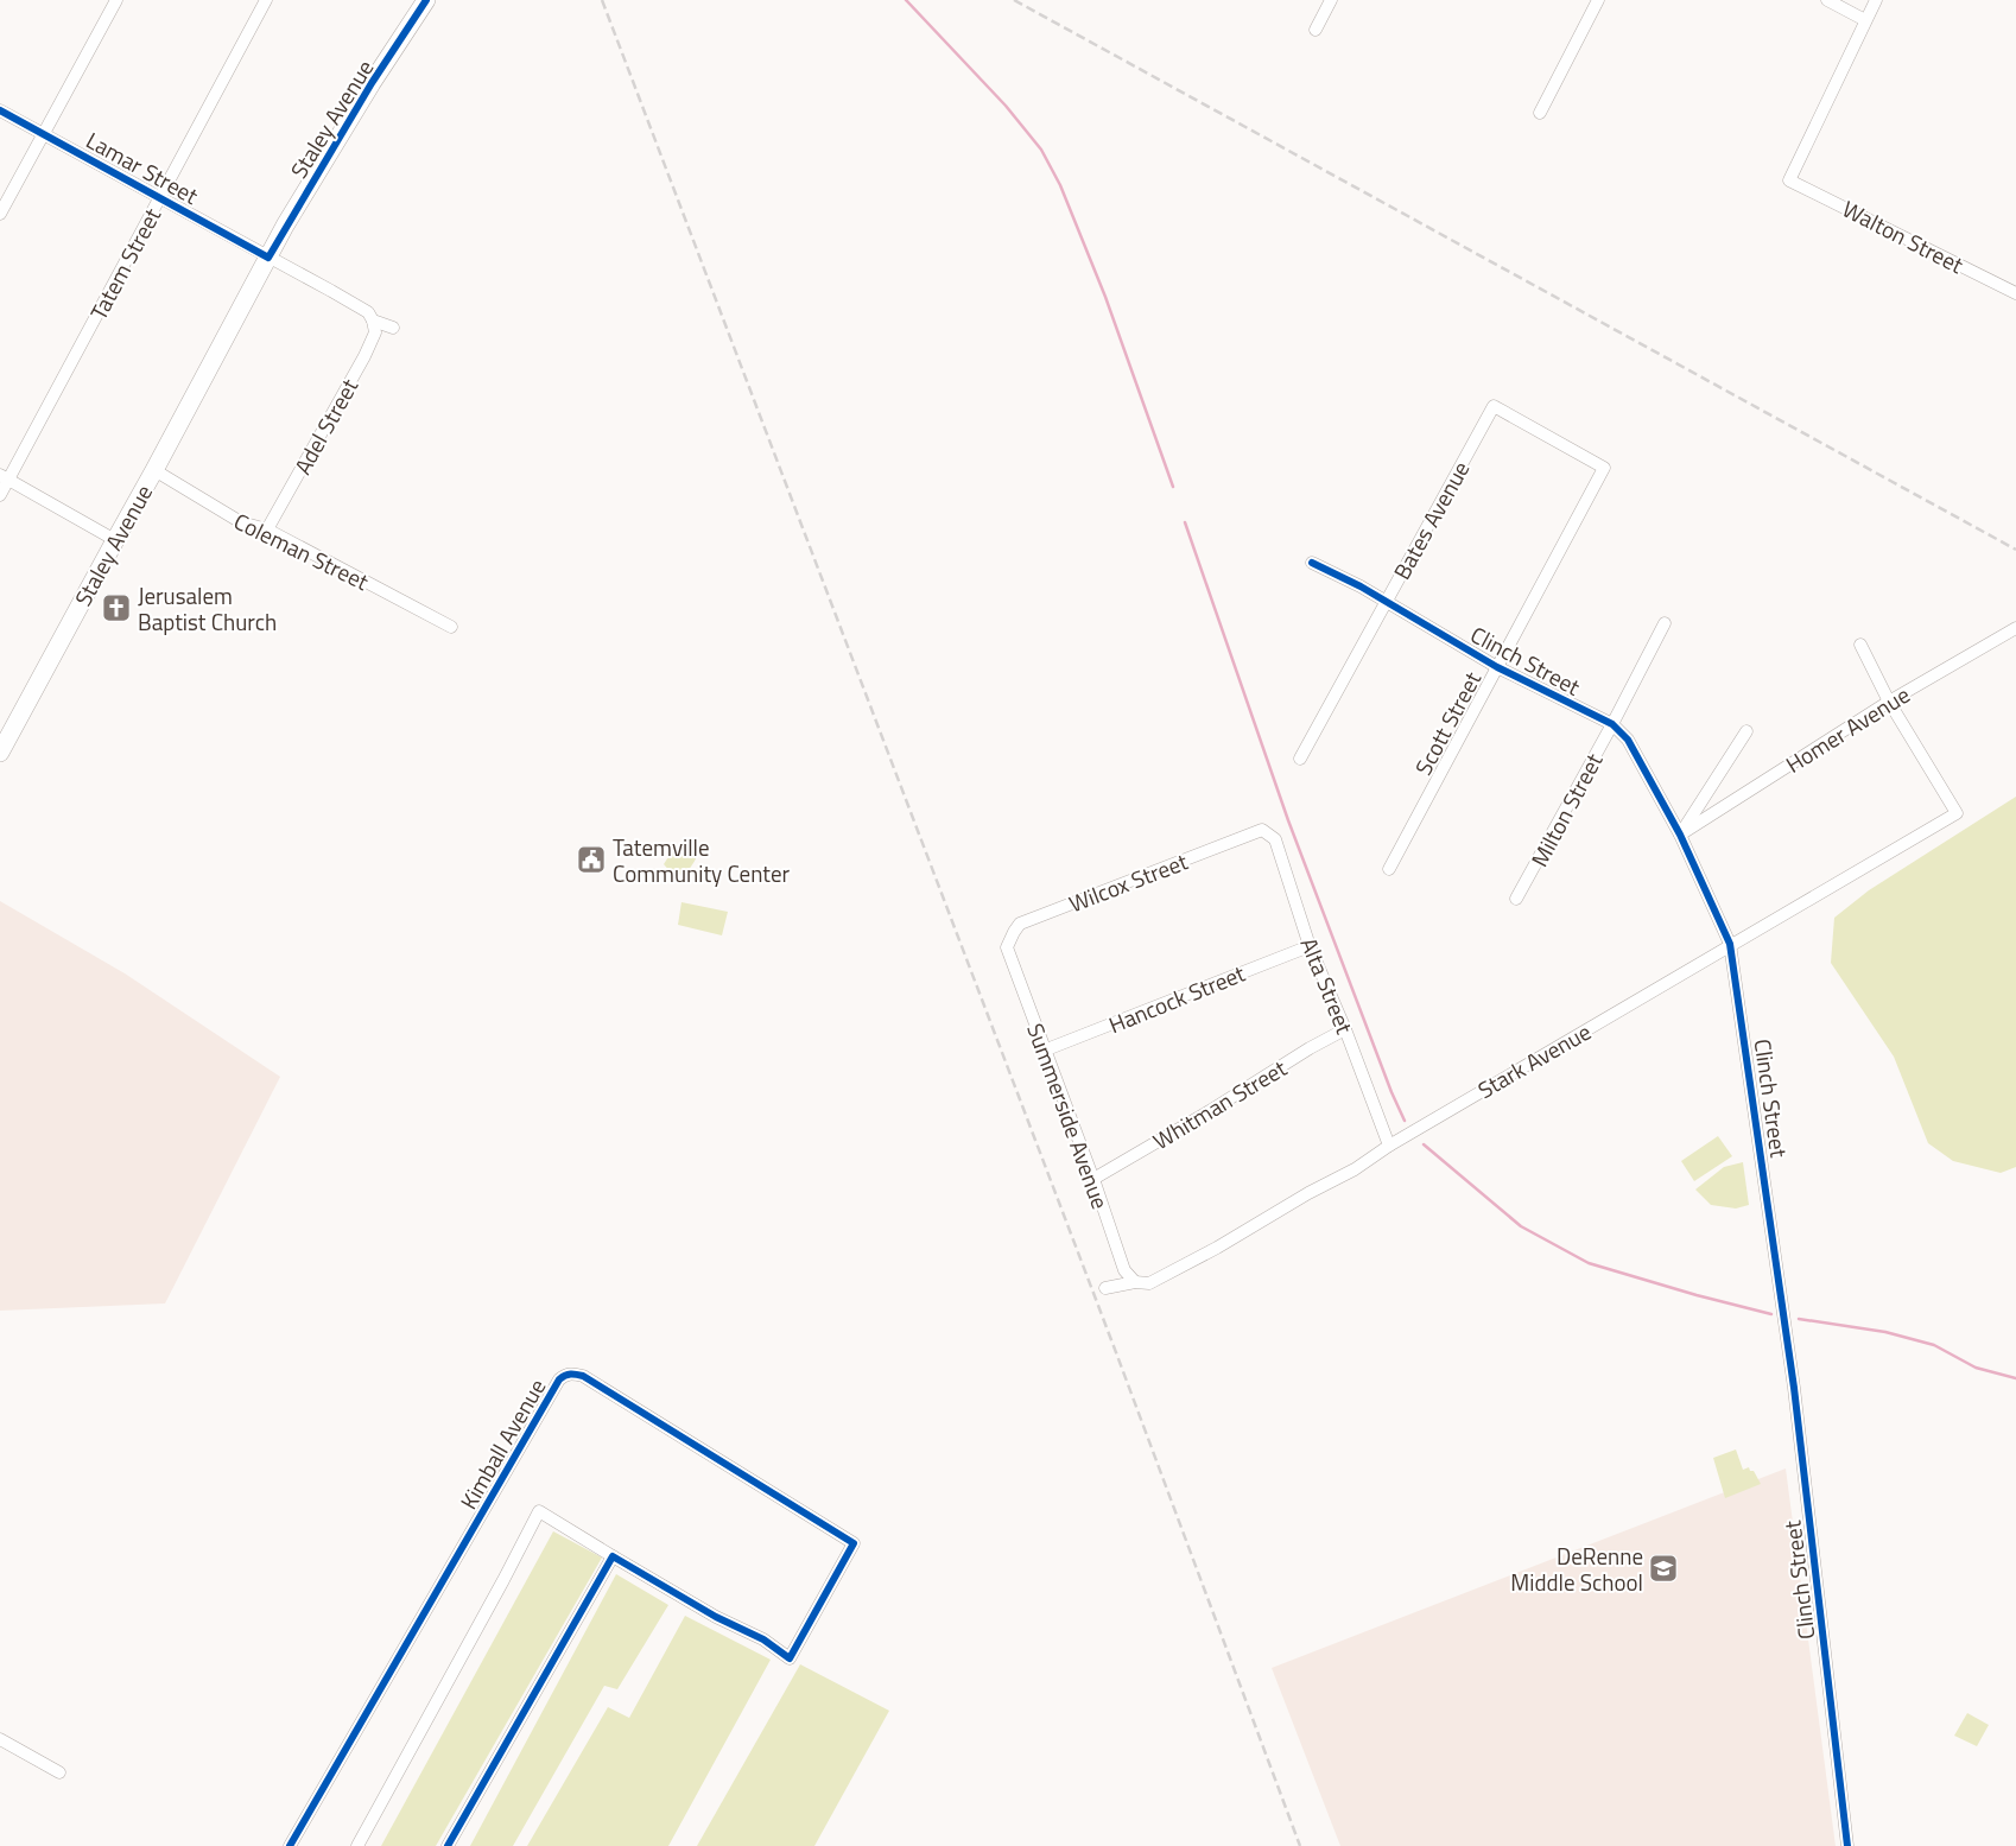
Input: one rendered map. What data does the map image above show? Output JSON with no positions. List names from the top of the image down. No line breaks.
{"streets":{"street":["Staley Avenue","Lamar Street","Walton Street","Tatem Street","Adel Street","Bates Avenue","Coleman Street","Clinch Street","Scott Street","Homer Avenue","Milton Street","Wilcox Street","Alta Street","Hancock Street","Stark Avenue","Whitman Street","Summerside Avenue","Kimball Avenue"]},"crossings":[["Staley Avenue","Lamar Street"],["Staley Avenue","Coleman Street"],["Lamar Street","Tatem Street"],["Lamar Street","Adel Street"],["Adel Street","Coleman Street"],["Bates Avenue","Clinch Street"],["Bates Avenue","Scott Street"],["Clinch Street","Scott Street"],["Clinch Street","Homer Avenue"],["Clinch Street","Milton Street"],["Clinch Street","Stark Avenue"],["Homer Avenue","Stark Avenue"],["Wilcox Street","Alta Street"],["Wilcox Street","Summerside Avenue"],["Alta Street","Hancock Street"],["Alta Street","Stark Avenue"],["Alta Street","Whitman Street"],["Hancock Street","Summerside Avenue"],["Stark Avenue","Summerside Avenue"],["Whitman Street","Summerside Avenue"]],"places":{"church":["Jerusalem Baptist Church"],"public building":["Tatemville Community Center"],"school or university":["DeRenne Middle School"]}}
